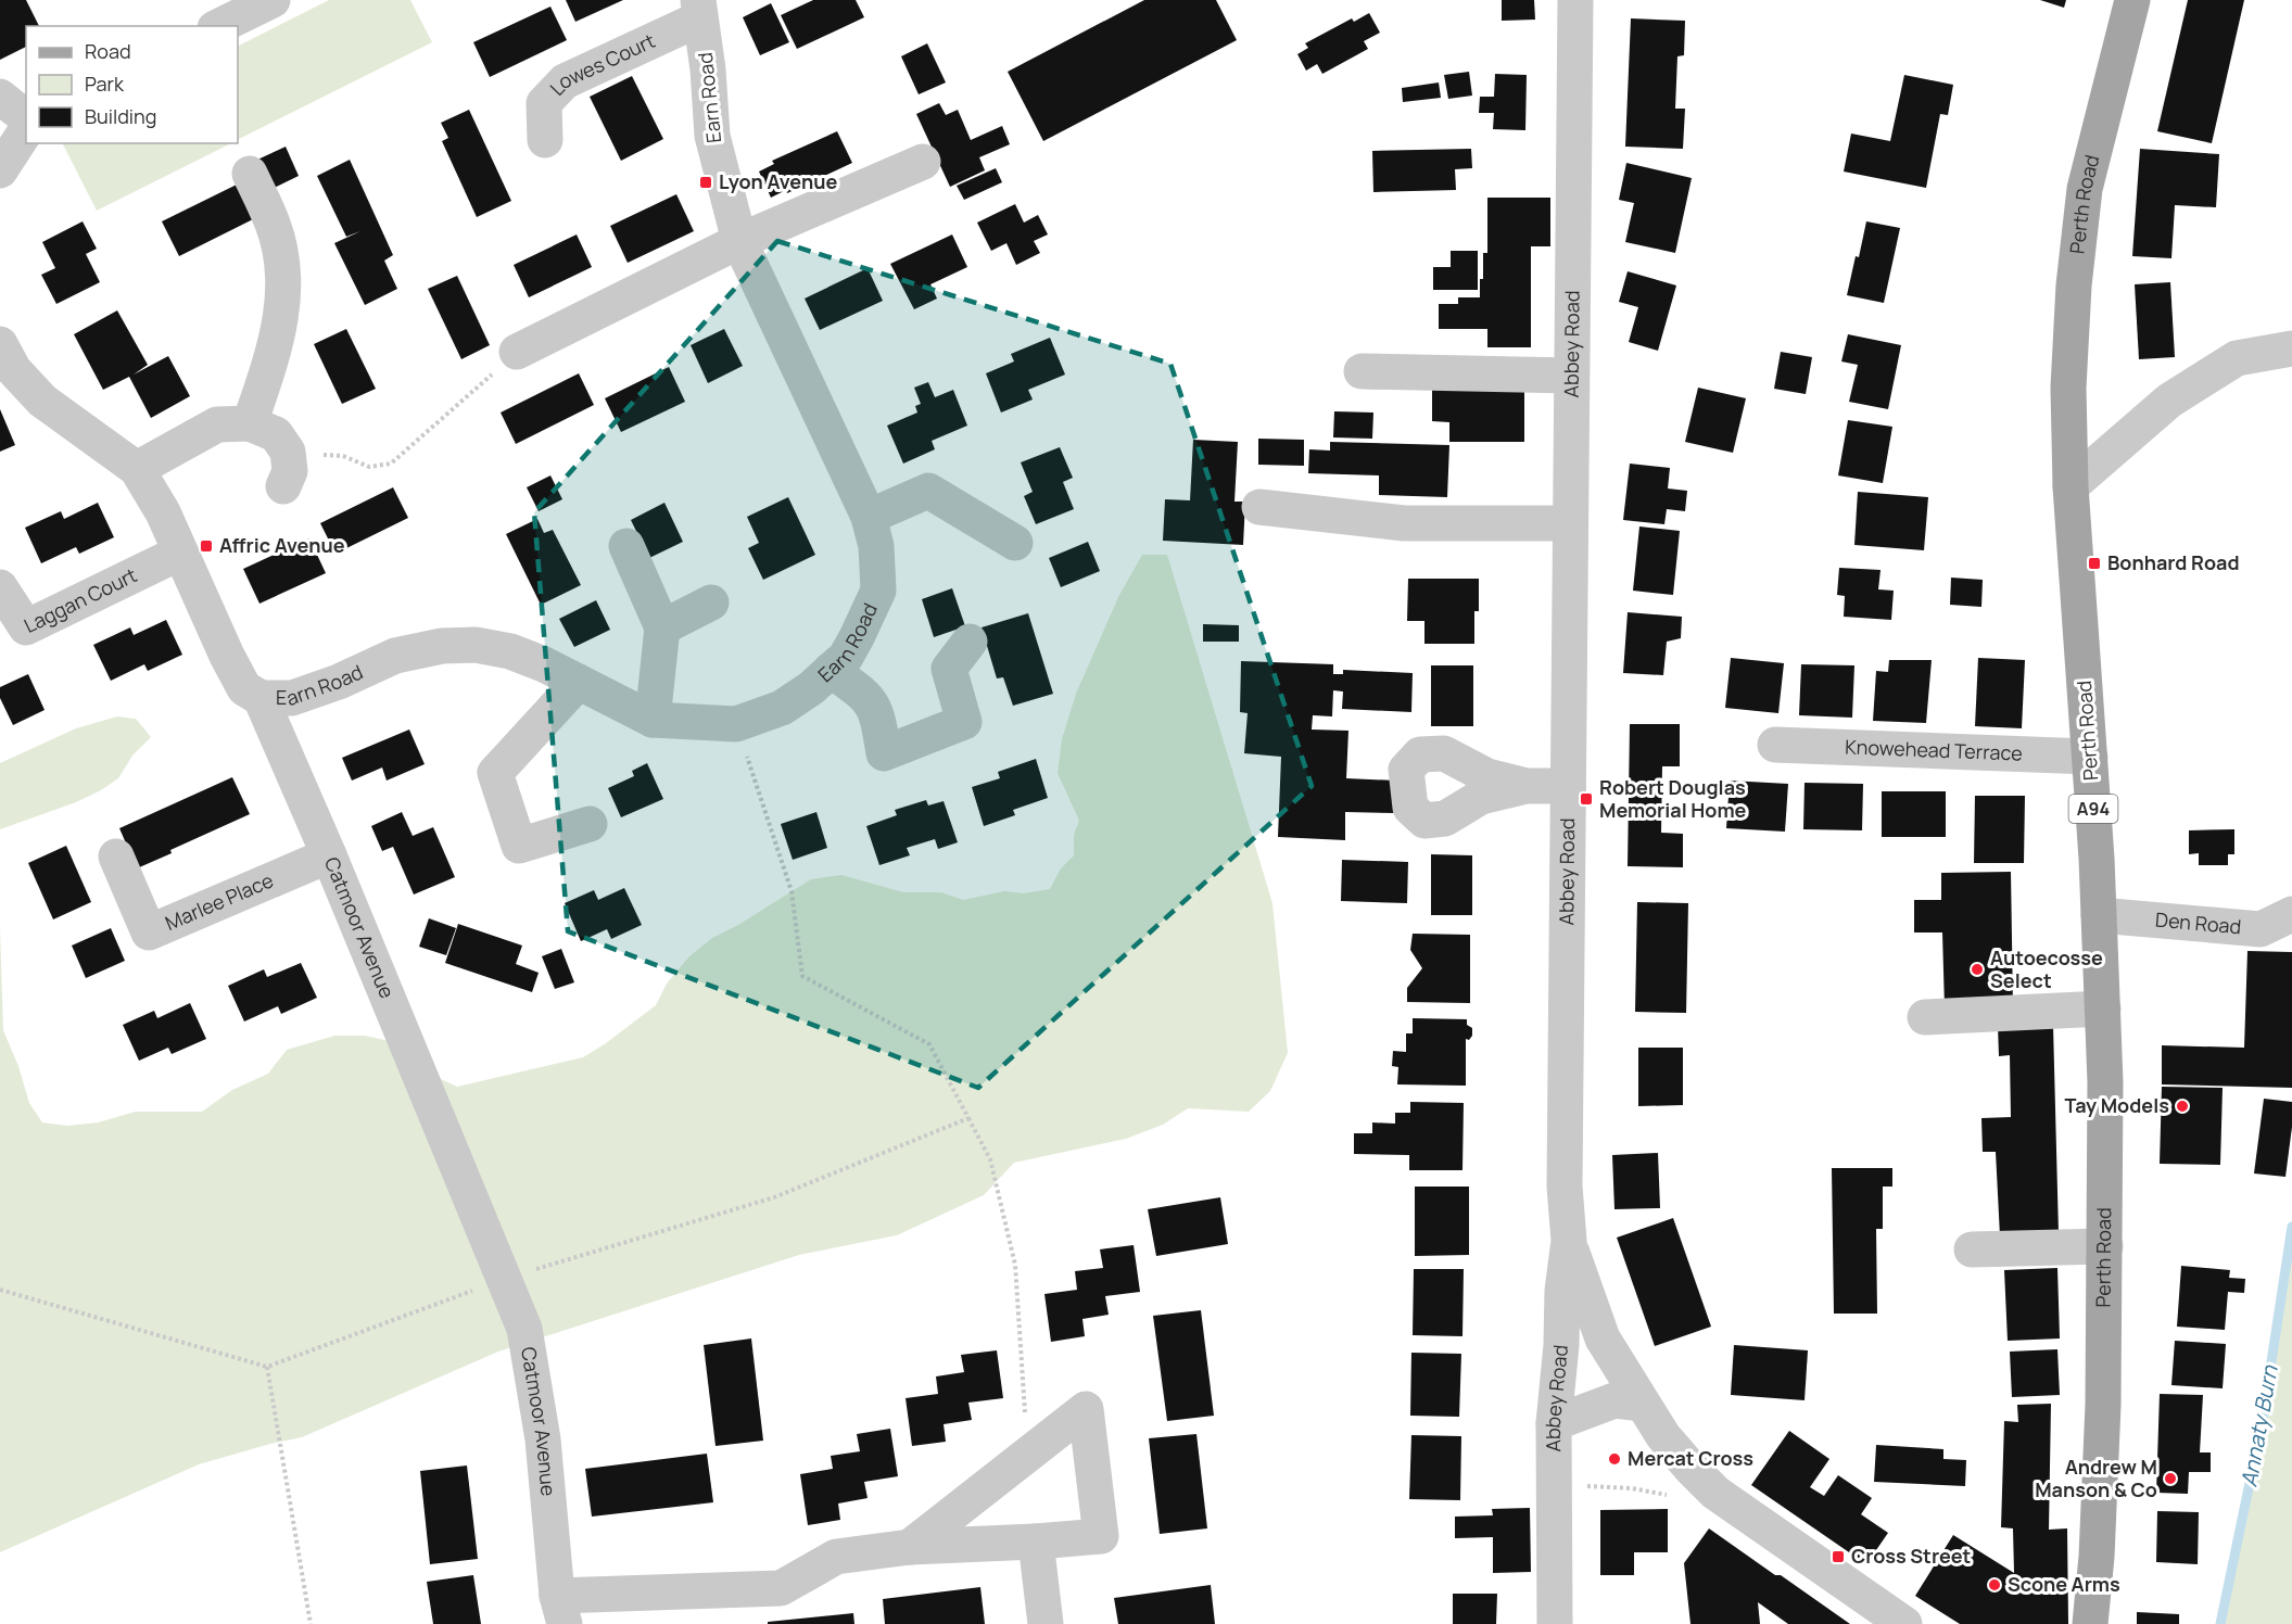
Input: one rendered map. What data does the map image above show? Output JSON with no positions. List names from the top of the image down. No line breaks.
{"streets":{"main road":["Perth Road","A94"],"street":["Lowes Court","Earn Road","Abbey Road","Laggan Court","Knowehead Terrace","Marlee Place","Den Road","Catmoor Avenue"]},"crossings":[["Lowes Court","Earn Road"],["Earn Road","Catmoor Avenue"],["Perth Road","Knowehead Terrace"],["Perth Road","Den Road"],["Laggan Court","Catmoor Avenue"],["Marlee Place","Catmoor Avenue"]],"water":["Annaty Burn"],"places":{"transit":["Lyon Avenue","Affric Avenue","Bonhard Road","Robert Douglas Memorial Home","Cross Street"],"other":["Autoecosse Select","Tay Models","Mercat Cross","Andrew M Manson & Co","Scone Arms"]},"legend":["Road","Park","Building"]}
